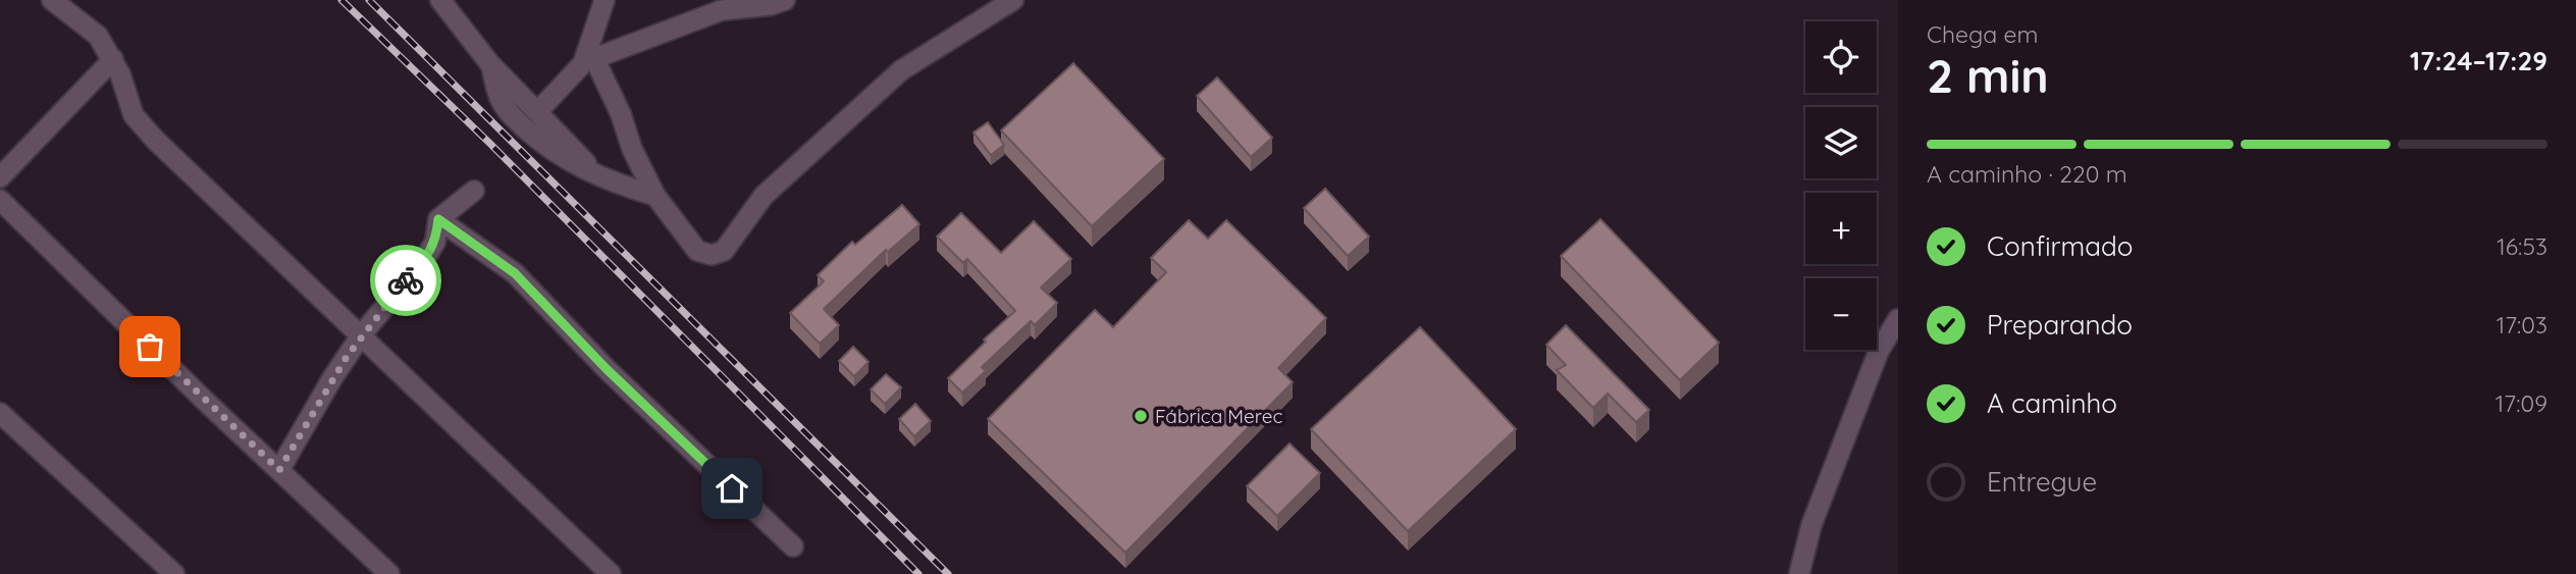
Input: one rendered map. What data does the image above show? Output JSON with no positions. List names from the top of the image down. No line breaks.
{"places":["Fábrica Merec"],"page":{"heading":["2 min","Chega em","17:24–17:29"],"map_buttons":["+","−"],"bar":"A caminho · 220 m","list":[["Confirmado","16:53"],["Preparando","17:03"],["A caminho","17:09"],"Entregue"]}}
